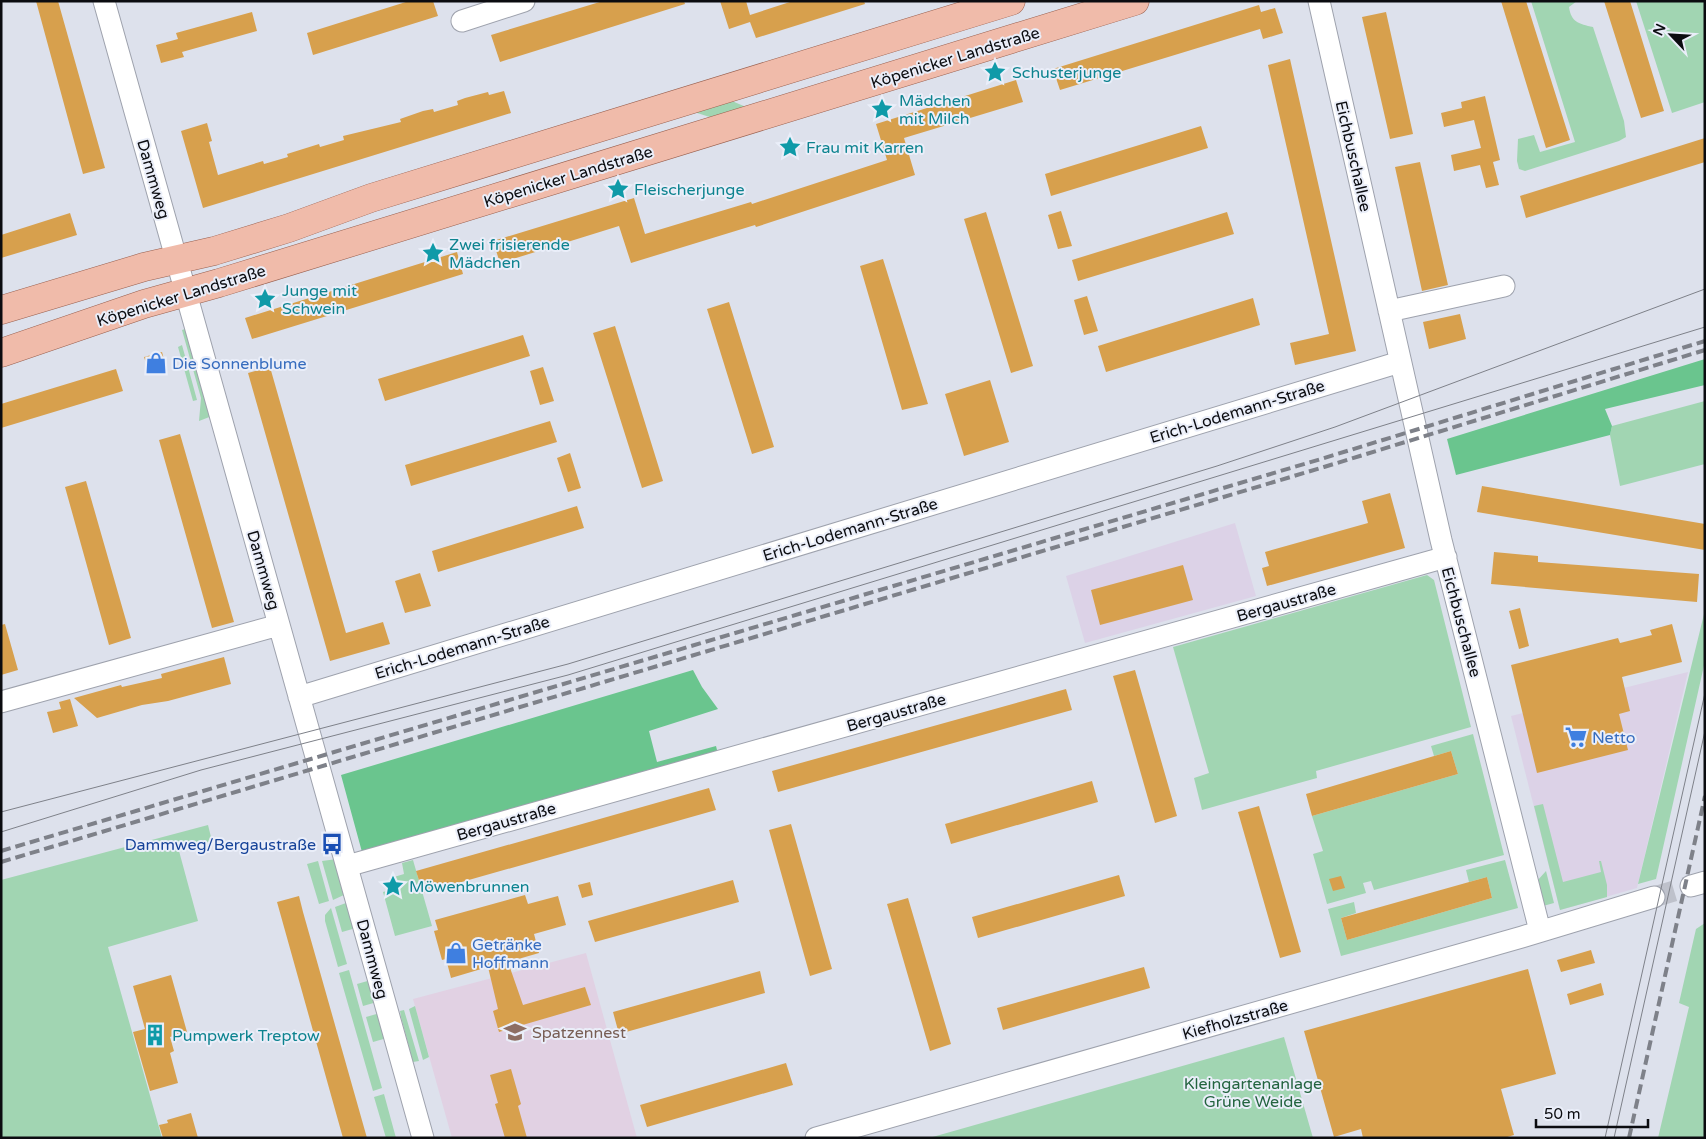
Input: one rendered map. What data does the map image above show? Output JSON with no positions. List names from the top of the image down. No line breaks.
{"streets":{"main road":["Köpenicker Landstraße"],"street":["Eichbuschallee","Dammweg","Erich-Lodemann-Straße","Bergaustraße","Kiefholzstraße"]},"crossings":[["Köpenicker Landstraße","Dammweg"],["Eichbuschallee","Erich-Lodemann-Straße"],["Eichbuschallee","Bergaustraße"],["Eichbuschallee","Kiefholzstraße"],["Dammweg","Erich-Lodemann-Straße"],["Dammweg","Bergaustraße"]],"parks":["Kleingartenanlage Grüne Weide"],"places":{"place":["Schusterjunge","Mädchen mit Milch","Frau mit Karren","Fleischerjunge","Zwei frisierende Mädchen","Junge mit Schwein","Möwenbrunnen"],"shop":["Die Sonnenblume","Getränke Hoffmann"],"supermarket":["Netto"],"bus stop":["Dammweg/Bergaustraße"],"school or university":["Spatzennest"],"building":["Pumpwerk Treptow"]},"scale_bar":"50 m","north":"top left"}
